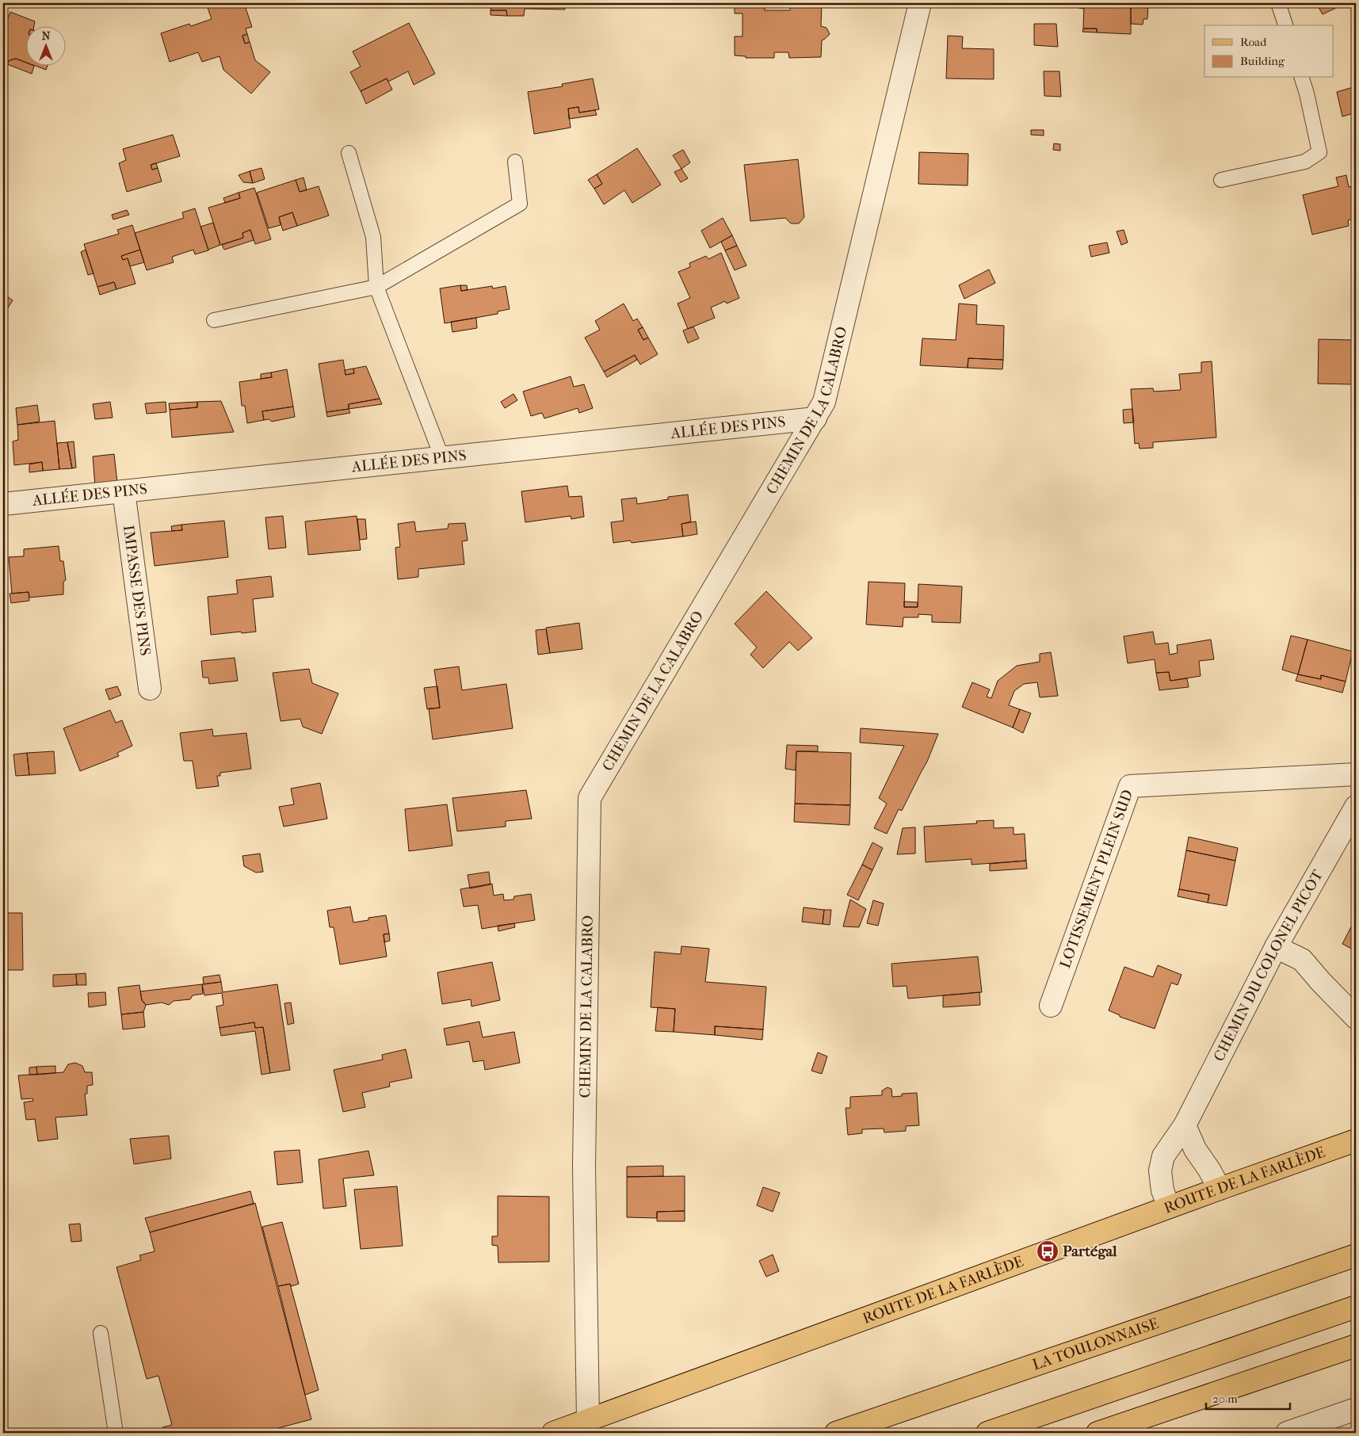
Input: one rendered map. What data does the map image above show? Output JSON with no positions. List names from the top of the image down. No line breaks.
{"streets":{"main road":["ROUTE DE LA FARLÈDE","LA TOULONNAISE"],"street":["CHEMIN DE LA CALABRO","ALLÉE DES PINS","IMPASSE DES PINS","LOTISSEMENT PLEIN SUD","CHEMIN DU COLONEL PICOT"]},"crossings":[["CHEMIN DE LA CALABRO","ALLÉE DES PINS"],["CHEMIN DE LA CALABRO","ROUTE DE LA FARLÈDE"],["ALLÉE DES PINS","IMPASSE DES PINS"],["CHEMIN DU COLONEL PICOT","ROUTE DE LA FARLÈDE"]],"places":{"bus stop":["Partégal"]},"legend":["Road","Building"],"scale_bar":"20 m","north":"top"}
